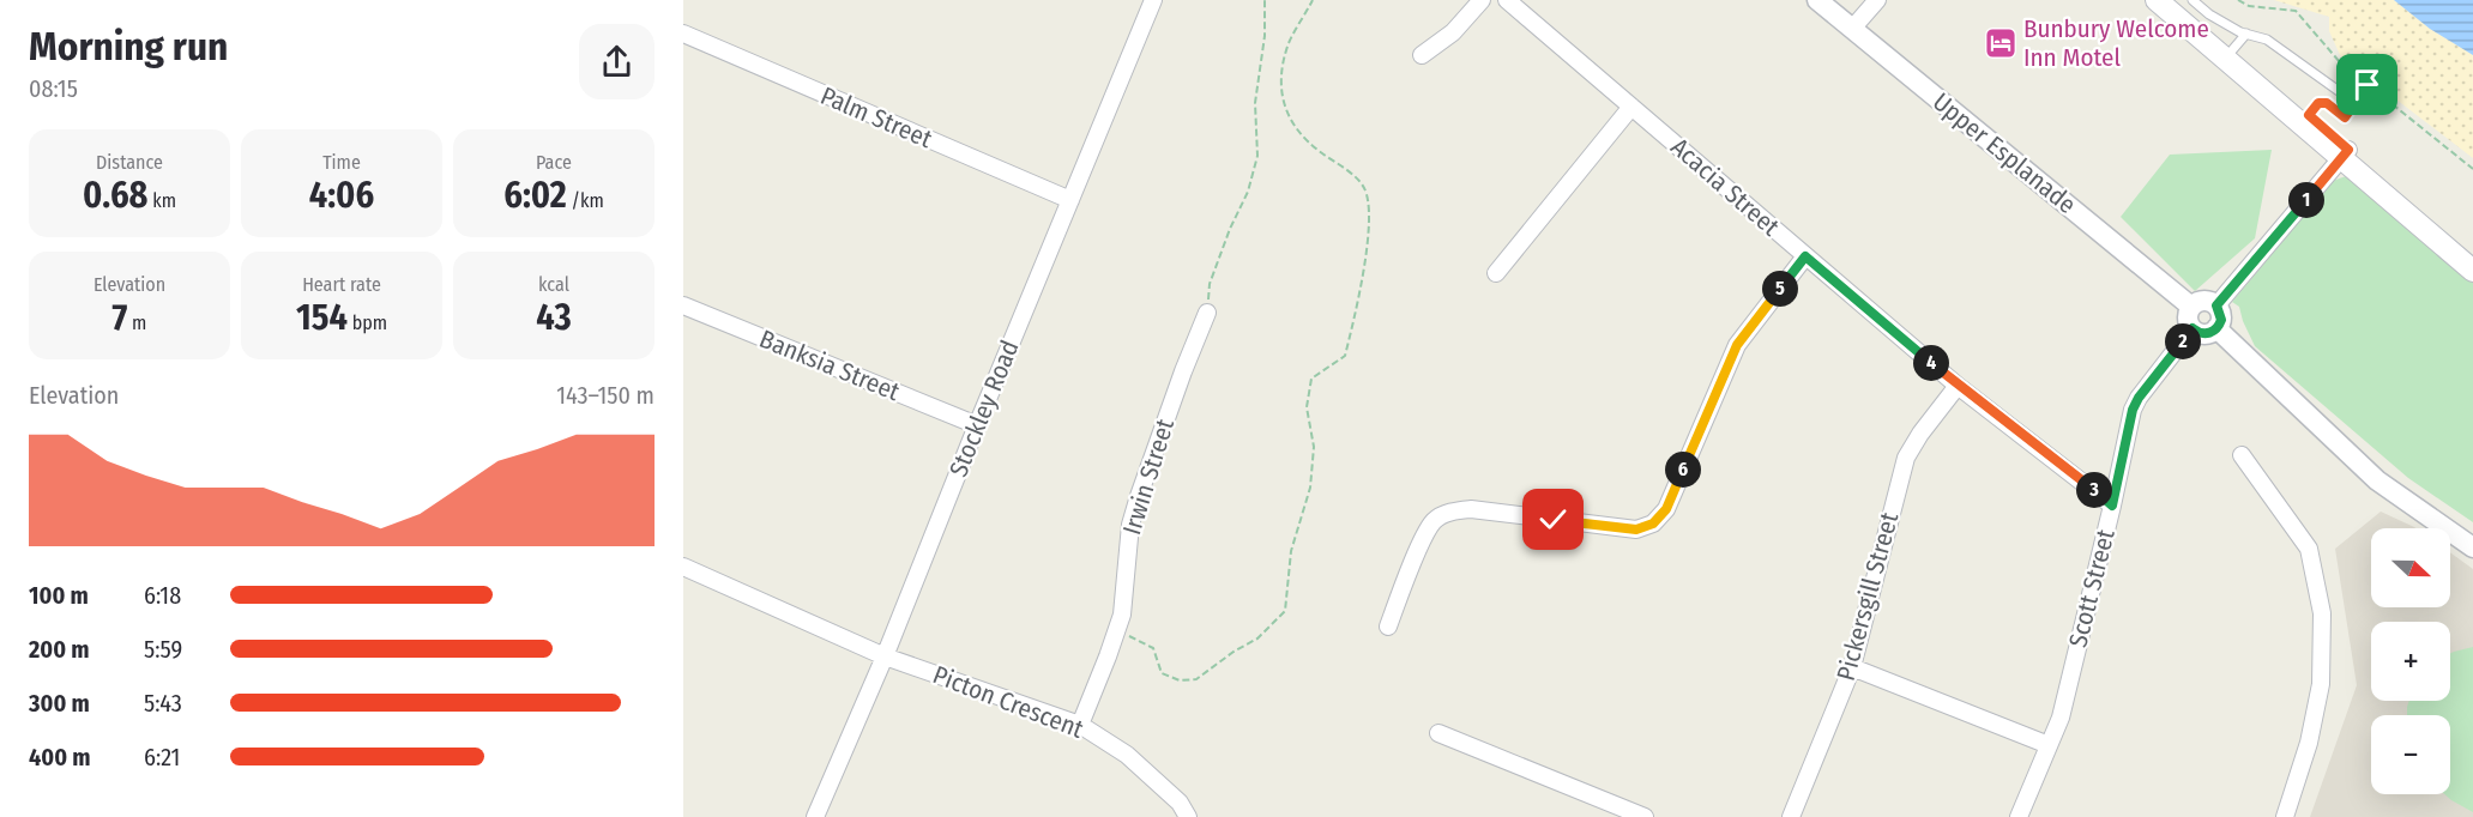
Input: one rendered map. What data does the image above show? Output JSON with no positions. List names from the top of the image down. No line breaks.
{"streets":{"street":["Palm Street","Upper Esplanade","Acacia Street","Banksia Street","Stockley Road","Irwin Street","Scott Street","Pickersgill Street","Picton Crescent"]},"crossings":[["Palm Street","Stockley Road"],["Upper Esplanade","Scott Street"],["Acacia Street","Scott Street"],["Acacia Street","Pickersgill Street"],["Banksia Street","Stockley Road"],["Stockley Road","Picton Crescent"],["Irwin Street","Picton Crescent"]],"places":{"hotel":["Bunbury Welcome Inn Motel"]},"north":"right","page":{"heading":["Morning run","08:15"],"stats":[["Distance","0.68 km"],["Time","4:06"],["Pace","6:02 /km"],["Elevation","7 m"],["Heart rate","154 bpm"],["kcal","43"]],"pins":["1","5","2","4","6","3"],"chart":["Elevation","143–150 m"],"map_buttons":["+","−"],"list":[{"name":"100 m","note":"6:18"},{"name":"200 m","note":"5:59"},{"name":"300 m","note":"5:43"},{"name":"400 m","note":"6:21"}]}}
